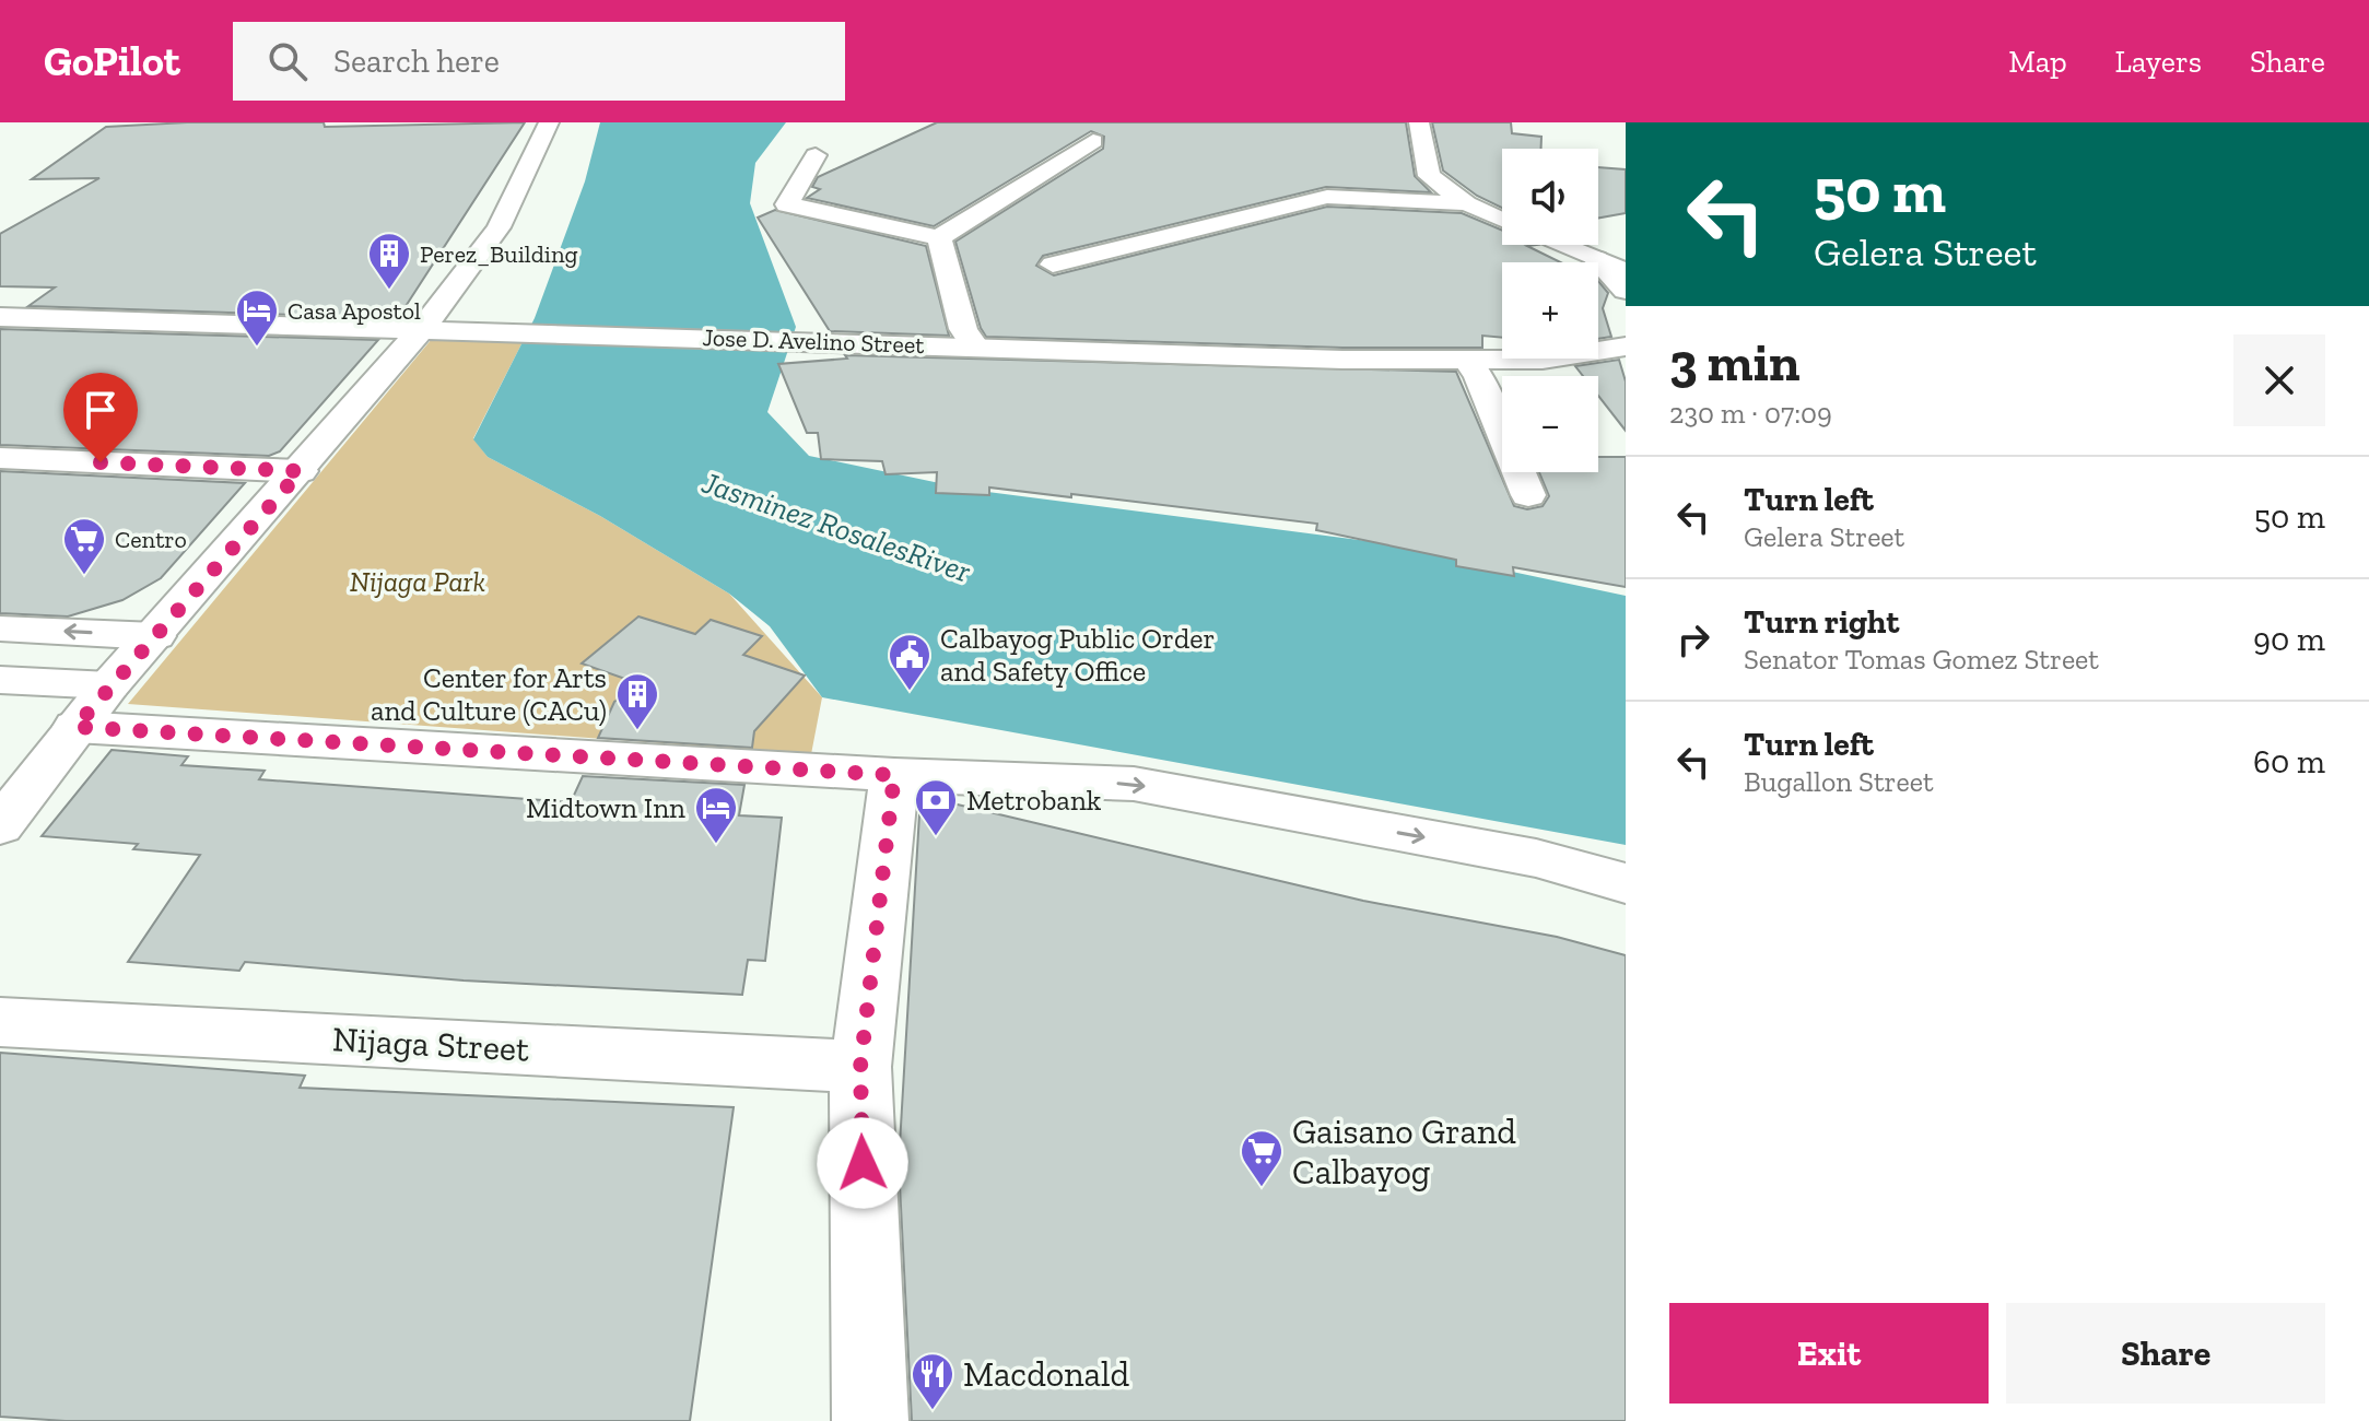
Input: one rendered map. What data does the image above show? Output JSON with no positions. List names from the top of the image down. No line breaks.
{"streets":{"main road":["Jose D. Avelino Street","Nijaga Street"]},"water":["Jasminez RosalesRiver"],"parks":["Nijaga Park"],"places":{"building":["Perez_Building","Center for Arts and Culture (CACu)"],"hotel":["Casa Apostol","Midtown Inn"],"supermarket":["Centro","Gaisano Grand Calbayog"],"public building":["Calbayog Public Order and Safety Office"],"bank":["Metrobank"],"restaurant":["Macdonald"]},"page":{"header":"GoPilot","search":"Search here","nav":["Map","Layers","Share"],"turn":["50 m","Gelera Street"],"map_buttons":["+","−"],"heading":["3 min","230 m · 07:09"],"list":[{"name":"Turn left","note":"Gelera Street","value":"50 m"},{"name":"Turn right","note":"Senator Tomas Gomez Street","value":"90 m"},{"name":"Turn left","note":"Bugallon Street","value":"60 m"}],"buttons":["Exit","Share"]}}
